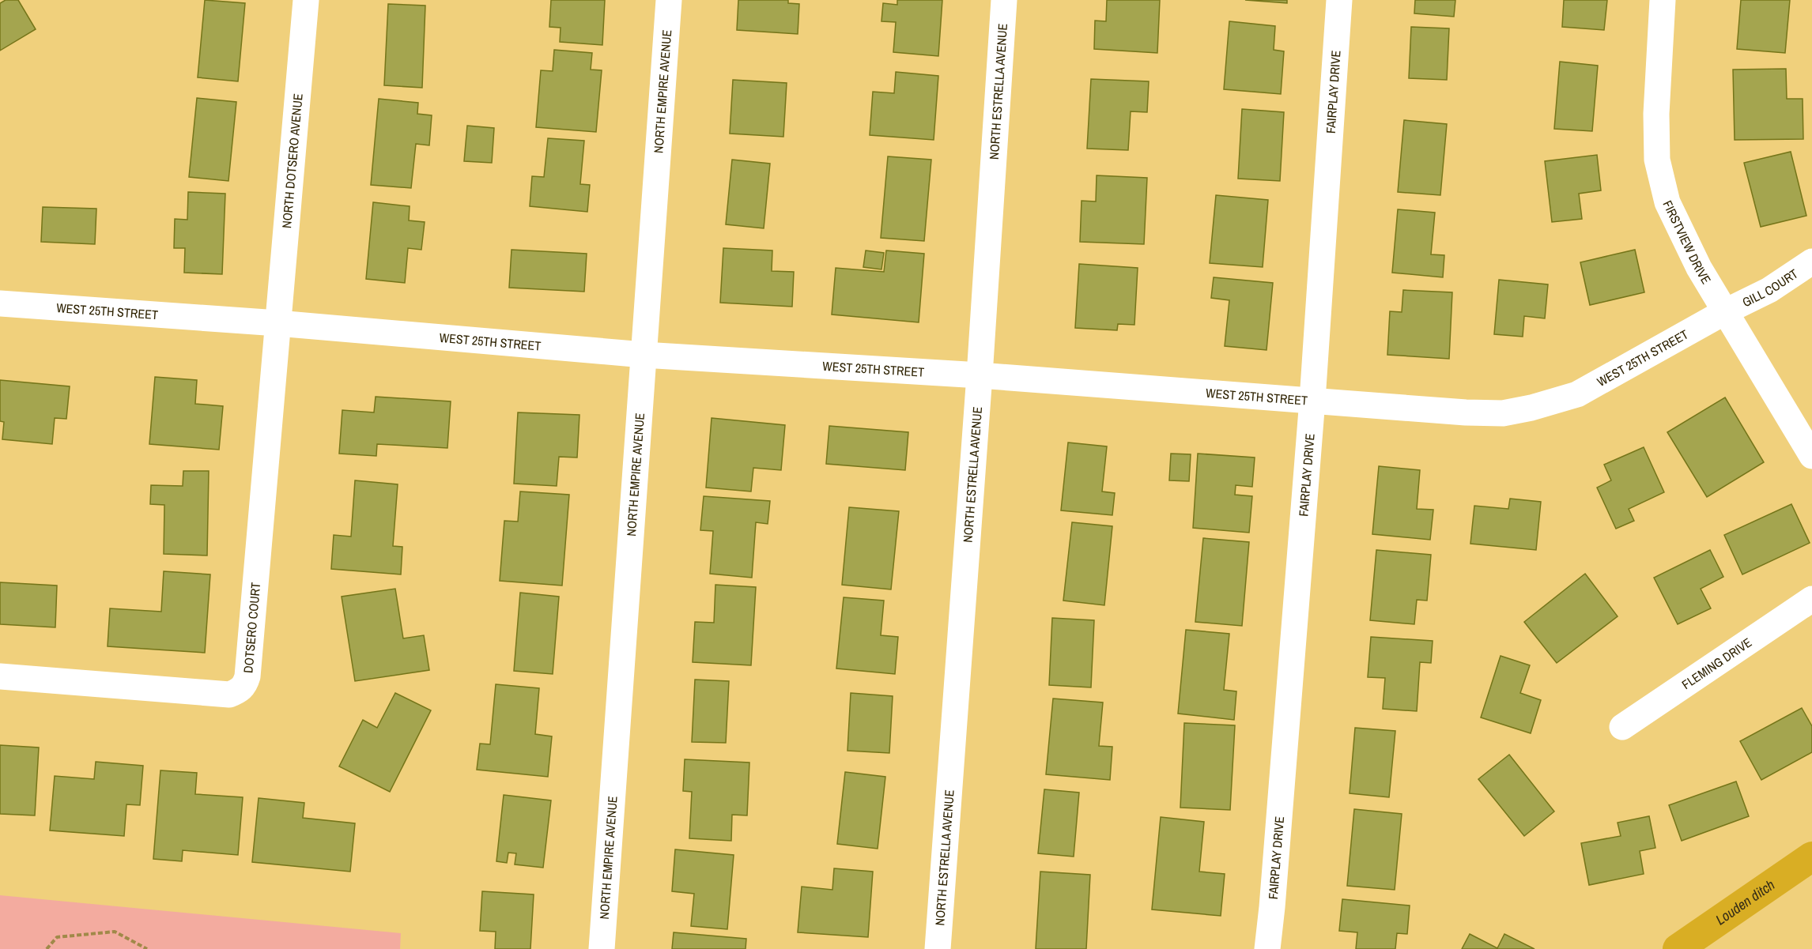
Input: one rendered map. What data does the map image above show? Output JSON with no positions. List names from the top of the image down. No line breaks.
{"streets":{"street":["NORTH EMPIRE AVENUE","NORTH ESTRELLA AVENUE","FAIRPLAY DRIVE","NORTH DOTSERO AVENUE","FIRSTVIEW DRIVE","GILL COURT","WEST 25TH STREET","DOTSERO COURT","FLEMING DRIVE"]},"crossings":[["NORTH EMPIRE AVENUE","WEST 25TH STREET"],["NORTH ESTRELLA AVENUE","WEST 25TH STREET"],["FAIRPLAY DRIVE","WEST 25TH STREET"],["NORTH DOTSERO AVENUE","WEST 25TH STREET"],["NORTH DOTSERO AVENUE","DOTSERO COURT"],["FIRSTVIEW DRIVE","GILL COURT"],["FIRSTVIEW DRIVE","WEST 25TH STREET"],["GILL COURT","WEST 25TH STREET"],["WEST 25TH STREET","DOTSERO COURT"]],"water":["Louden ditch"]}
